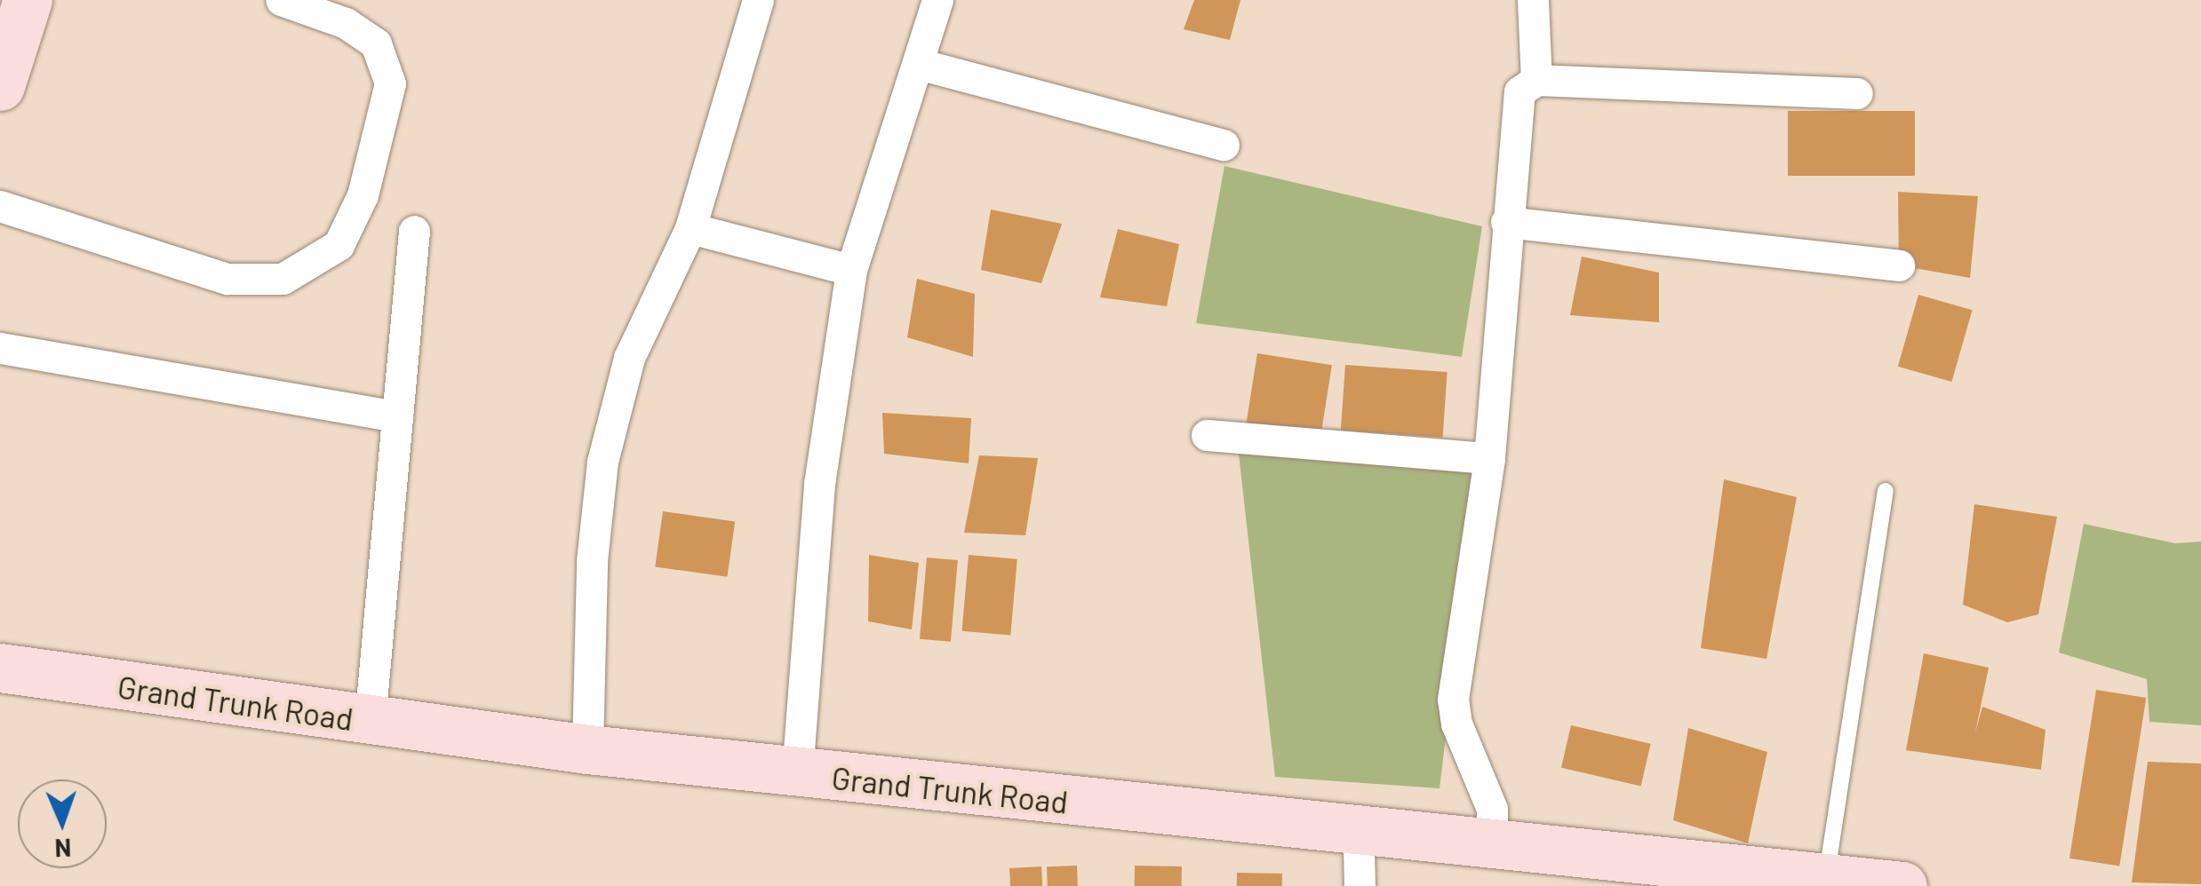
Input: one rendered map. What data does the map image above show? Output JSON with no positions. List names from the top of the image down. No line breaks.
{"streets":{"main road":["Grand Trunk Road"]},"north":"bottom"}
